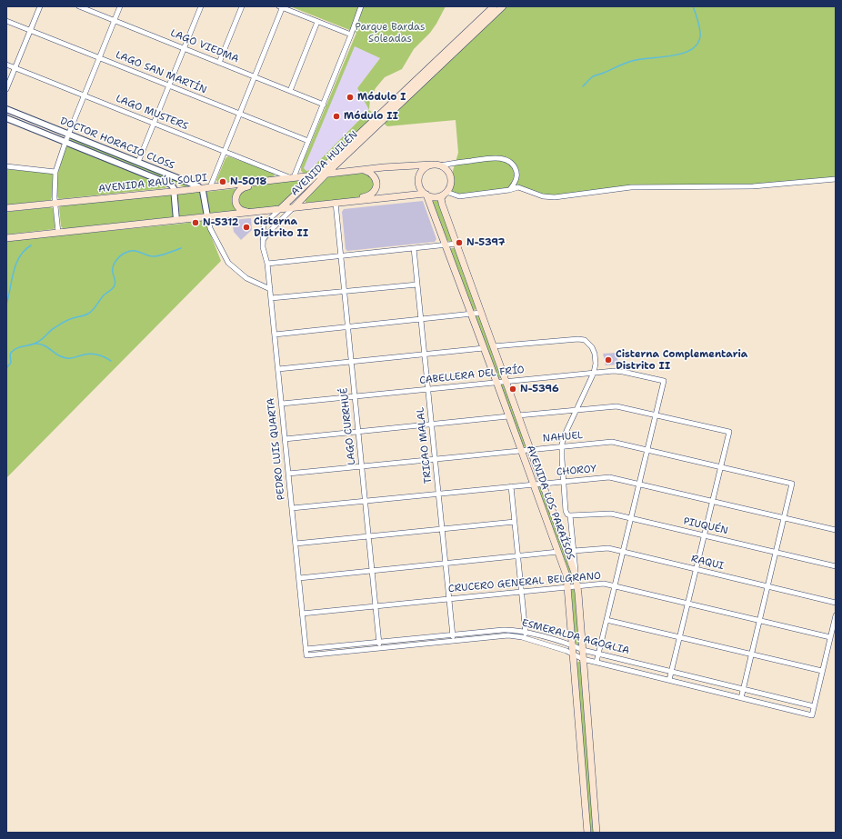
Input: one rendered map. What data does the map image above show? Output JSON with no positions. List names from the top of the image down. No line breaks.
{"streets":{"main road":["AVENIDA HUILÉN","AVENIDA RAÚL SOLDI","AVENIDA LOS PARAÍSOS"],"street":["LAGO VIEDMA","LAGO SAN MARTÍN","LAGO MUSTERS","DOCTOR HORACIO CLOSS","CABELLERA DEL FRÍO","LAGO CURRHUÉ","NAHUEL","TRICAO MALAL","PEDRO LUIS QUARTA","CHOROY","PIUQUÉN","RAQUI","CRUCERO GENERAL BELGRANO","ESMERALDA AGOGLIA"]},"crossings":[["LAGO MUSTERS","AVENIDA RAÚL SOLDI"],["DOCTOR HORACIO CLOSS","AVENIDA RAÚL SOLDI"],["AVENIDA HUILÉN","AVENIDA RAÚL SOLDI"],["AVENIDA HUILÉN","PEDRO LUIS QUARTA"],["AVENIDA RAÚL SOLDI","AVENIDA LOS PARAÍSOS"],["CABELLERA DEL FRÍO","LAGO CURRHUÉ"],["CABELLERA DEL FRÍO","TRICAO MALAL"],["CABELLERA DEL FRÍO","PEDRO LUIS QUARTA"],["CABELLERA DEL FRÍO","AVENIDA LOS PARAÍSOS"],["LAGO CURRHUÉ","NAHUEL"],["LAGO CURRHUÉ","CHOROY"],["LAGO CURRHUÉ","CRUCERO GENERAL BELGRANO"],["LAGO CURRHUÉ","ESMERALDA AGOGLIA"],["NAHUEL","TRICAO MALAL"],["NAHUEL","PEDRO LUIS QUARTA"],["NAHUEL","CHOROY"],["NAHUEL","AVENIDA LOS PARAÍSOS"],["TRICAO MALAL","CHOROY"],["TRICAO MALAL","CRUCERO GENERAL BELGRANO"],["TRICAO MALAL","ESMERALDA AGOGLIA"],["PEDRO LUIS QUARTA","CHOROY"],["PEDRO LUIS QUARTA","CRUCERO GENERAL BELGRANO"],["PEDRO LUIS QUARTA","ESMERALDA AGOGLIA"],["CHOROY","AVENIDA LOS PARAÍSOS"],["AVENIDA LOS PARAÍSOS","CRUCERO GENERAL BELGRANO"],["AVENIDA LOS PARAÍSOS","ESMERALDA AGOGLIA"]],"parks":["Parque Bardas Soleadas"],"places":["Módulo I","Módulo II","N-5018","N-5312","Cisterna Distrito II","N-5397","Cisterna Complementaria Distrito II","N-5396"]}
